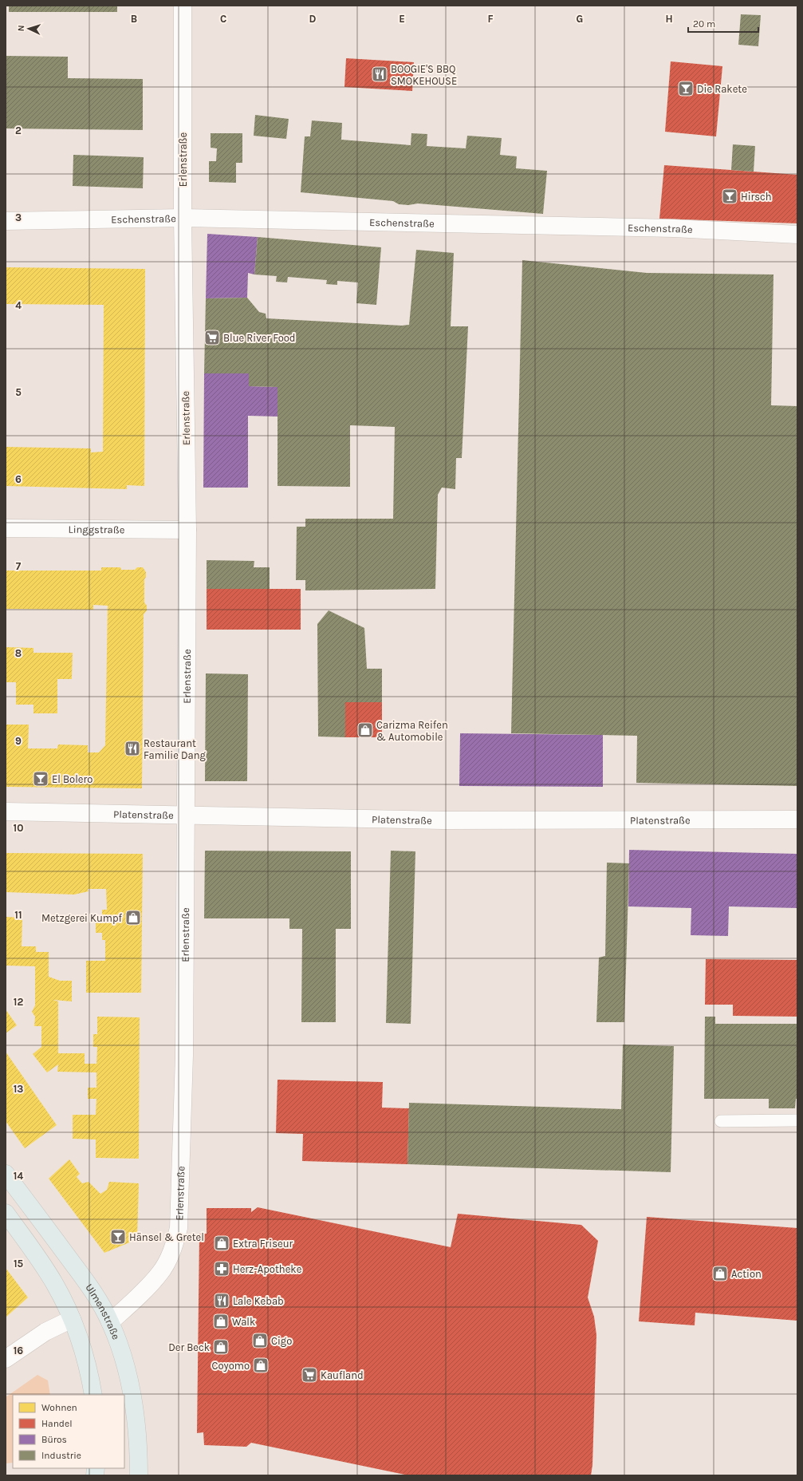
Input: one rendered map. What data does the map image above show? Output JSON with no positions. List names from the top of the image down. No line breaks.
{"streets":{"main road":["Ulmenstraße"],"street":["Erlenstraße","Eschenstraße","Linggstraße","Platenstraße"]},"crossings":[["Erlenstraße","Eschenstraße"],["Erlenstraße","Linggstraße"],["Erlenstraße","Platenstraße"],["Erlenstraße","Ulmenstraße"]],"places":{"restaurant":["BOOGIE'S BBQ SMOKEHOUSE","Restaurant Familie Dang","Lale Kebab"],"bar":["Die Rakete","Hirsch","El Bolero","Hänsel & Gretel"],"supermarket":["Blue River Food","Kaufland"],"shop":["Carizma Reifen & Automobile","Metzgerei Kumpf","Extra Friseur","Action","Walk","Cigo","Der Beck","Coyomo"],"pharmacy":["Herz-Apotheke"]},"legend":["Wohnen","Handel","Büros","Industrie"],"scale_bar":"20 m","north":"left","grid":{"columns":["B","C","D","E","F","G","H"],"rows":["2","3","4","5","6","7","8","9","10","11","12","13","14","15","16"]}}
